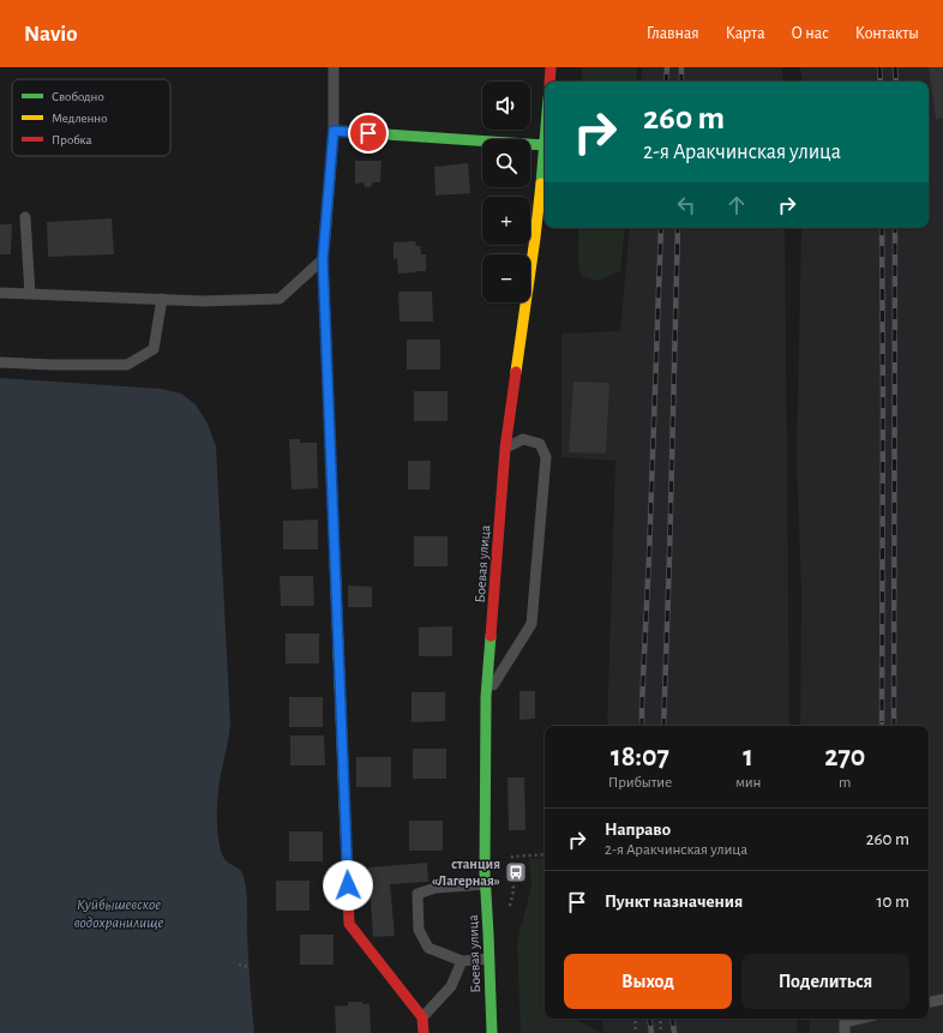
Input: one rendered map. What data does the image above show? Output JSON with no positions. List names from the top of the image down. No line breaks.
{"streets":{"street":["Боевая улица"]},"water":["Куйбышевское водохранилище"],"places":{"bus stop":["станция «Лагерная»"]},"legend":["Свободно","Медленно","Пробка"],"page":{"header":"Navio","nav":["Главная","Карта","О нас","Контакты"],"map_buttons":["+","−"],"turn":["260 m","2-я Аракчинская улица"],"eta":["18:07","Прибытие","1","мин","270","m"],"list":[{"name":"Направо","note":"2-я Аракчинская улица","value":"260 m"},{"name":"Пункт назначения","value":"10 m"}],"buttons":["Выход","Поделиться"]}}
